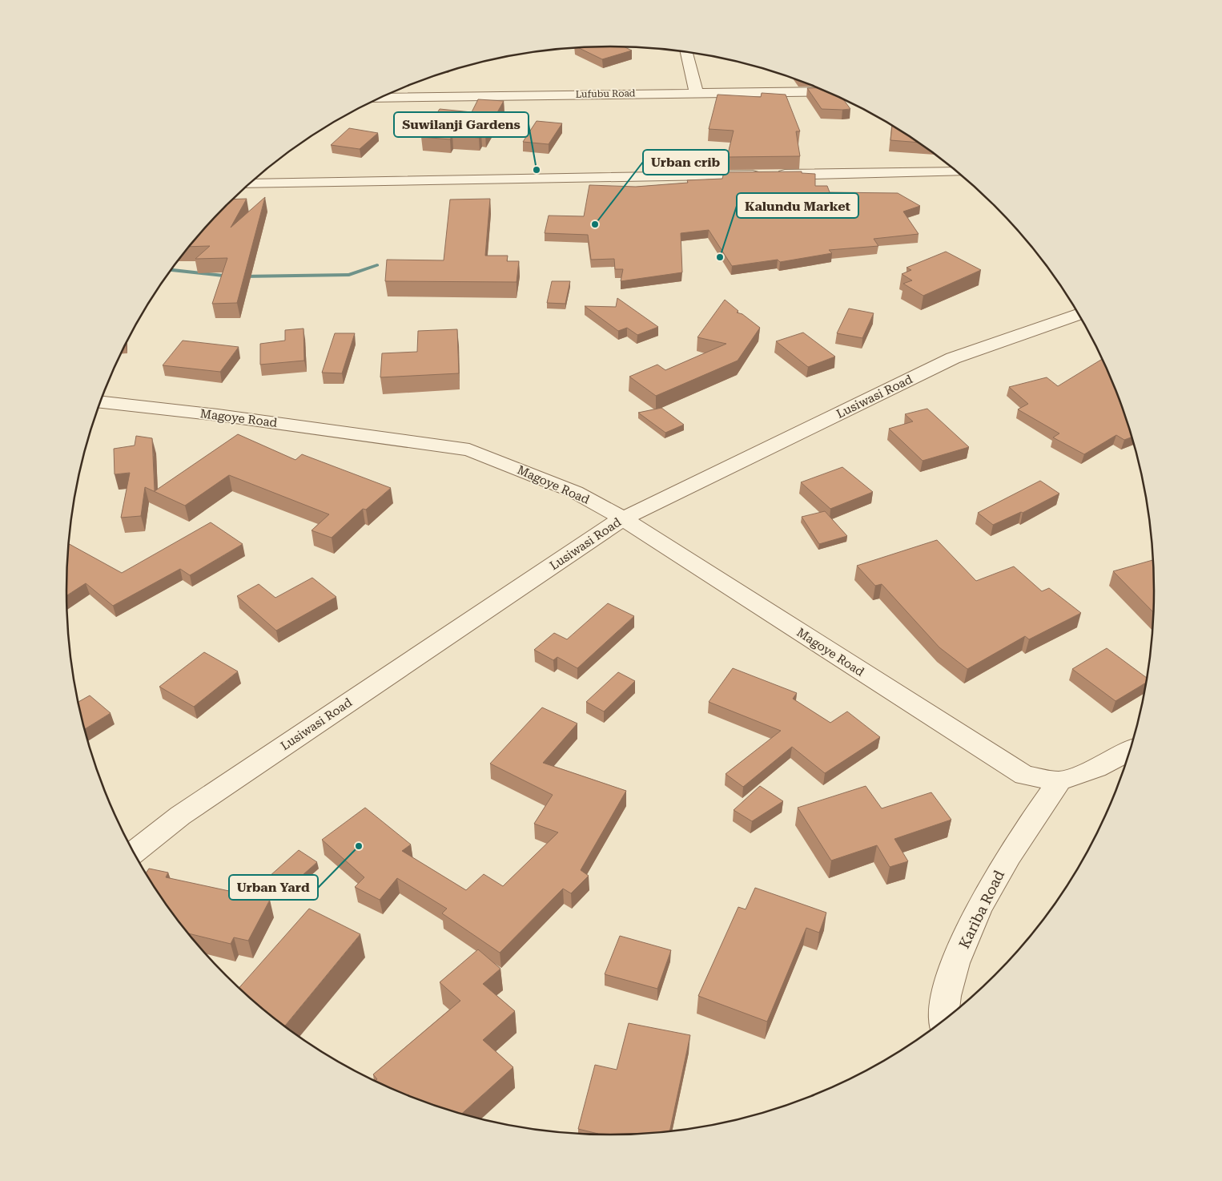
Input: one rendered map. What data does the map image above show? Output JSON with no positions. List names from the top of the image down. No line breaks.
{"streets":{"street":["Lufubu Road","Lusiwasi Road","Magoye Road","Kariba Road"]},"crossings":[["Lusiwasi Road","Magoye Road"],["Magoye Road","Kariba Road"]],"places":["Suwilanji Gardens","Urban crib","Kalundu Market","Urban Yard"]}
